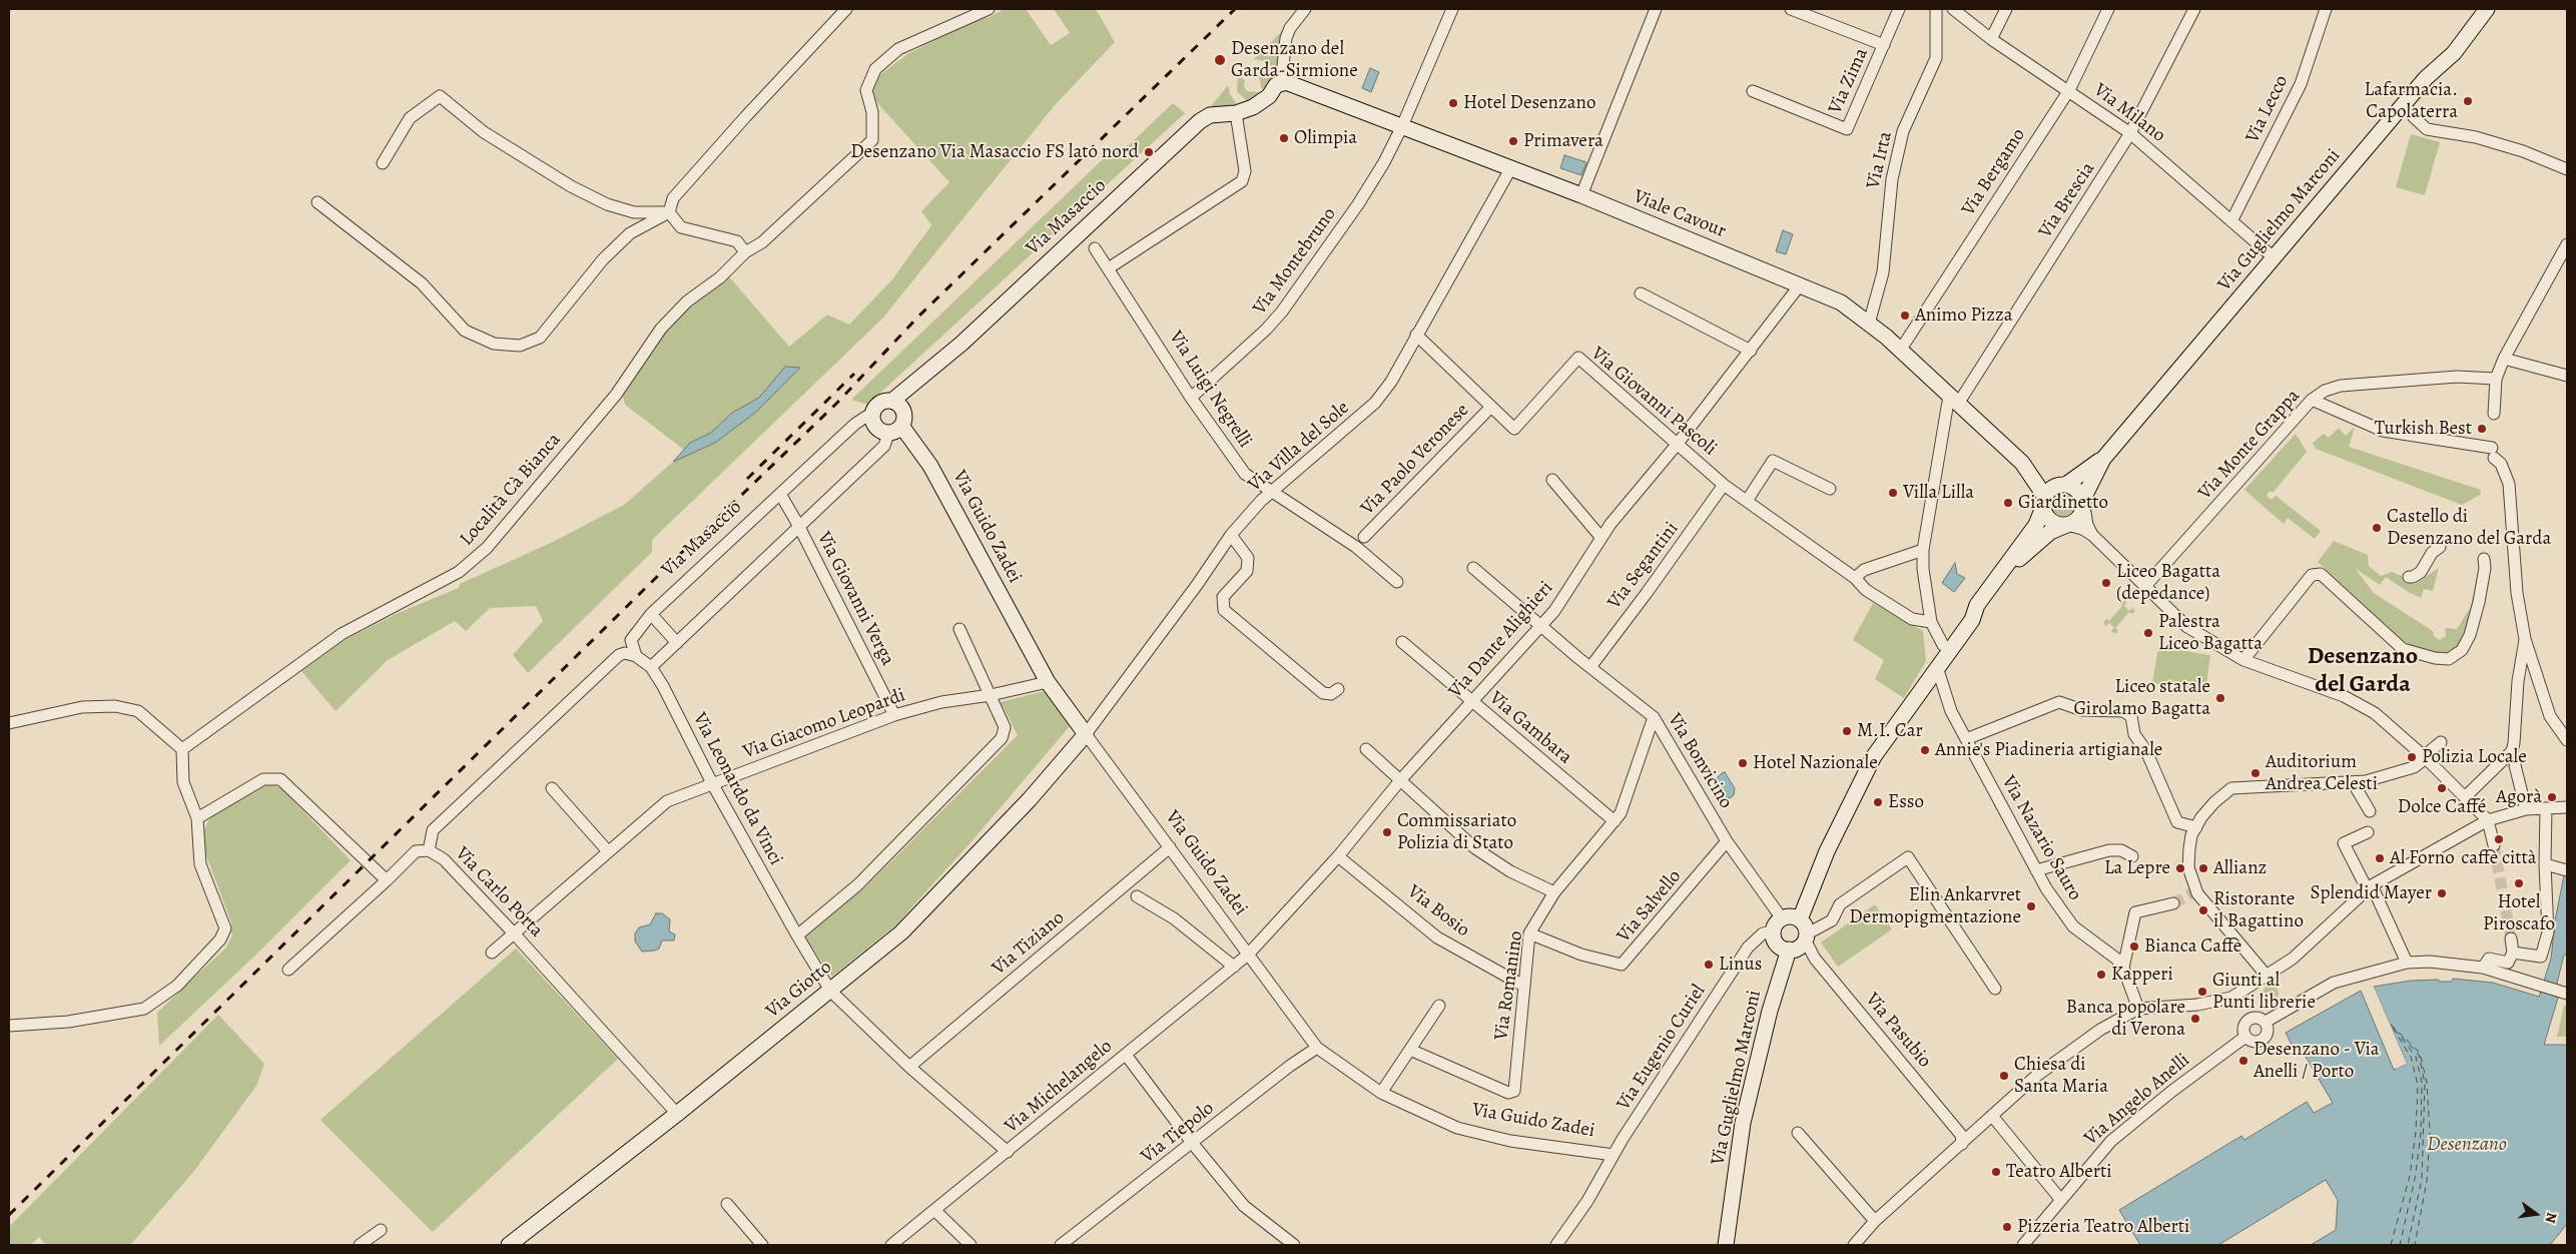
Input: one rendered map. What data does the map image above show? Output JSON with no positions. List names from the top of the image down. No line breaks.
{"streets":{"street":["Via Zima","Via Lecco","Via Milano","Via Irta","Via Bergamo","Via Brescia","Viale Cavour","Via Masaccio","Via Guglielmo Marconi","Via Montebruno","Via Luigi Negrelli","Via Giovanni Pascoli","Via Monte Grappa","Via Villa del Sole","Via Paolo Veronese","Località Cà Bianca","Via Guido Zadei","Via Segantini","Via Giovanni Verga","Via Dante Alighieri","Via Giacomo Leopardi","Via Gambara","Via Bonvicino","Via Leonardo da Vinci","Via Nazario Sauro","Via Carlo Porta","Via Salvello","Via Bosio","Via Tiziano","Via Romanino","Via Giotto","Via Pasubio","Via Eugenio Curiel","Via Michelangelo","Via Angelo Anelli","Via Tiepolo"]},"crossings":[["Via Lecco","Via Milano"],["Via Milano","Via Bergamo"],["Via Milano","Via Brescia"],["Via Milano","Via Guglielmo Marconi"],["Via Irta","Viale Cavour"],["Via Bergamo","Viale Cavour"],["Via Brescia","Viale Cavour"],["Viale Cavour","Via Masaccio"],["Viale Cavour","Via Guglielmo Marconi"],["Viale Cavour","Via Montebruno"],["Viale Cavour","Via Villa del Sole"],["Viale Cavour","Via Dante Alighieri"],["Via Masaccio","Via Guido Zadei"],["Via Masaccio","Via Leonardo da Vinci"],["Via Guglielmo Marconi","Via Bonvicino"],["Via Guglielmo Marconi","Via Pasubio"],["Via Guglielmo Marconi","Via Eugenio Curiel"],["Via Montebruno","Via Luigi Negrelli"],["Via Luigi Negrelli","Via Villa del Sole"],["Via Giovanni Pascoli","Via Villa del Sole"],["Via Giovanni Pascoli","Via Paolo Veronese"],["Via Giovanni Pascoli","Via Segantini"],["Via Giovanni Pascoli","Via Dante Alighieri"],["Via Villa del Sole","Via Guido Zadei"],["Via Villa del Sole","Via Giotto"],["Via Guido Zadei","Via Dante Alighieri"],["Via Guido Zadei","Via Giacomo Leopardi"],["Via Guido Zadei","Via Tiziano"],["Via Guido Zadei","Via Giotto"],["Via Guido Zadei","Via Eugenio Curiel"],["Via Guido Zadei","Via Michelangelo"],["Via Guido Zadei","Via Tiepolo"],["Via Segantini","Via Bonvicino"],["Via Giovanni Verga","Via Giacomo Leopardi"],["Via Dante Alighieri","Via Gambara"],["Via Dante Alighieri","Via Bonvicino"],["Via Dante Alighieri","Via Bosio"],["Via Dante Alighieri","Via Michelangelo"],["Via Giacomo Leopardi","Via Leonardo da Vinci"],["Via Giacomo Leopardi","Via Carlo Porta"],["Via Gambara","Via Romanino"],["Via Bonvicino","Via Salvello"],["Via Bonvicino","Via Romanino"],["Via Bonvicino","Via Pasubio"],["Via Bonvicino","Via Eugenio Curiel"],["Via Leonardo da Vinci","Via Tiziano"],["Via Leonardo da Vinci","Via Giotto"],["Via Leonardo da Vinci","Via Michelangelo"],["Via Carlo Porta","Via Giotto"],["Via Salvello","Via Romanino"],["Via Bosio","Via Romanino"],["Via Pasubio","Via Eugenio Curiel"]],"districts":["Desenzano del Garda"],"water":["Desenzano"],"places":["Desenzano del Garda-Sirmione","Lafarmacia. Capolaterra","Hotel Desenzano","Olimpia","Primavera","Desenzano Via Masaccio FS lato nord","Animo Pizza","Turkish Best","Villa Lilla","Giardinetto","Castello di Desenzano del Garda","Liceo Bagatta (depedance)","Palestra Liceo Bagatta","Liceo statale Girolamo Bagatta","M.I. Car","Annie's Piadineria artigianale","Polizia Locale","Hotel Nazionale","Auditorium Andrea Celesti","Dolce Caffé","Agorà","Esso","Commissariato Polizia di Stato","caffè città","Al Forno","La Lepre","Allianz","Hotel Piroscafo","Splendid Mayer","Elin Ankarvret Dermopigmentazione","Ristorante il Bagattino","Bianca Caffè","Linus","Kapperi","Giunti al Punti librerie","Banca popolare di Verona","Desenzano - Via Anelli / Porto","Chiesa di Santa Maria","Teatro Alberti","Pizzeria Teatro Alberti"],"north":"right"}
